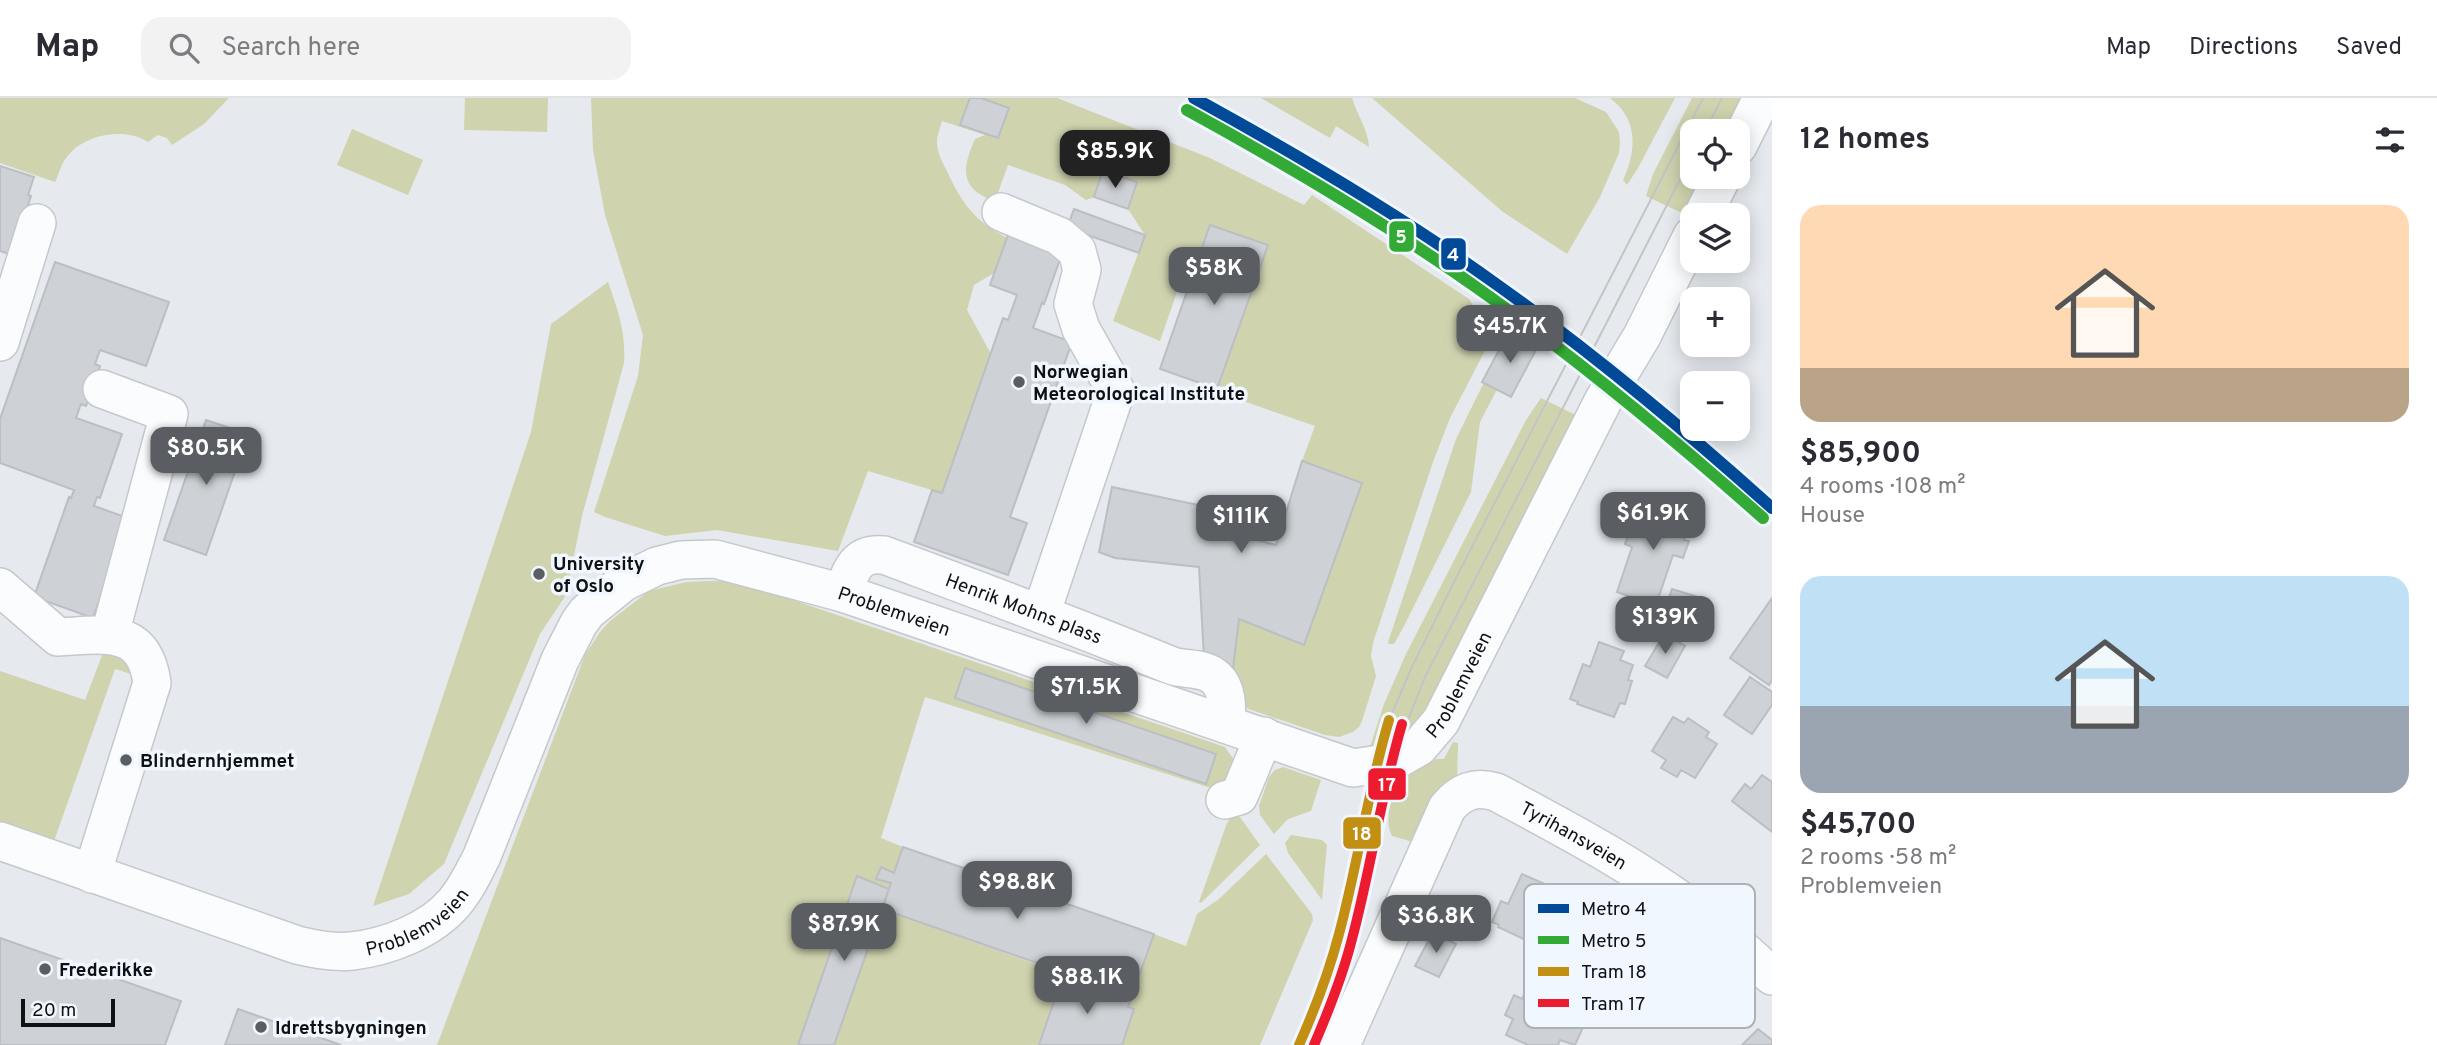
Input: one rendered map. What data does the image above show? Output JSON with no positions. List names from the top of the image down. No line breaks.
{"streets":{"street":["Henrik Mohns plass","Problemveien","Tyrihansveien"]},"crossings":[["Henrik Mohns plass","Problemveien"]],"places":["Norwegian Meteorological Institute","University of Oslo","Blindernhjemmet","Frederikke","Idrettsbygningen"],"lines":["metro line 4","metro line 5","tram line 18","tram line 17"],"legend":["Metro 4","Metro 5","Tram 18","Tram 17"],"scale_bar":"20 m","page":{"header":"Map","search":"Search here","nav":["Map","Directions","Saved"],"heading":"12 homes","map_buttons":["+","−"],"price":["$85.9K","$58K","$45.7K","$80.5K","$61.9K","$111K","$139K","$71.5K","$98.8K","$36.8K","$87.9K","$88.1K"],"list":[{"name":"$85,900","note":"4 rooms · 108 m² · House"},{"name":"$45,700","note":"2 rooms · 58 m² · Problemveien"}],"scale":"20 m"}}
